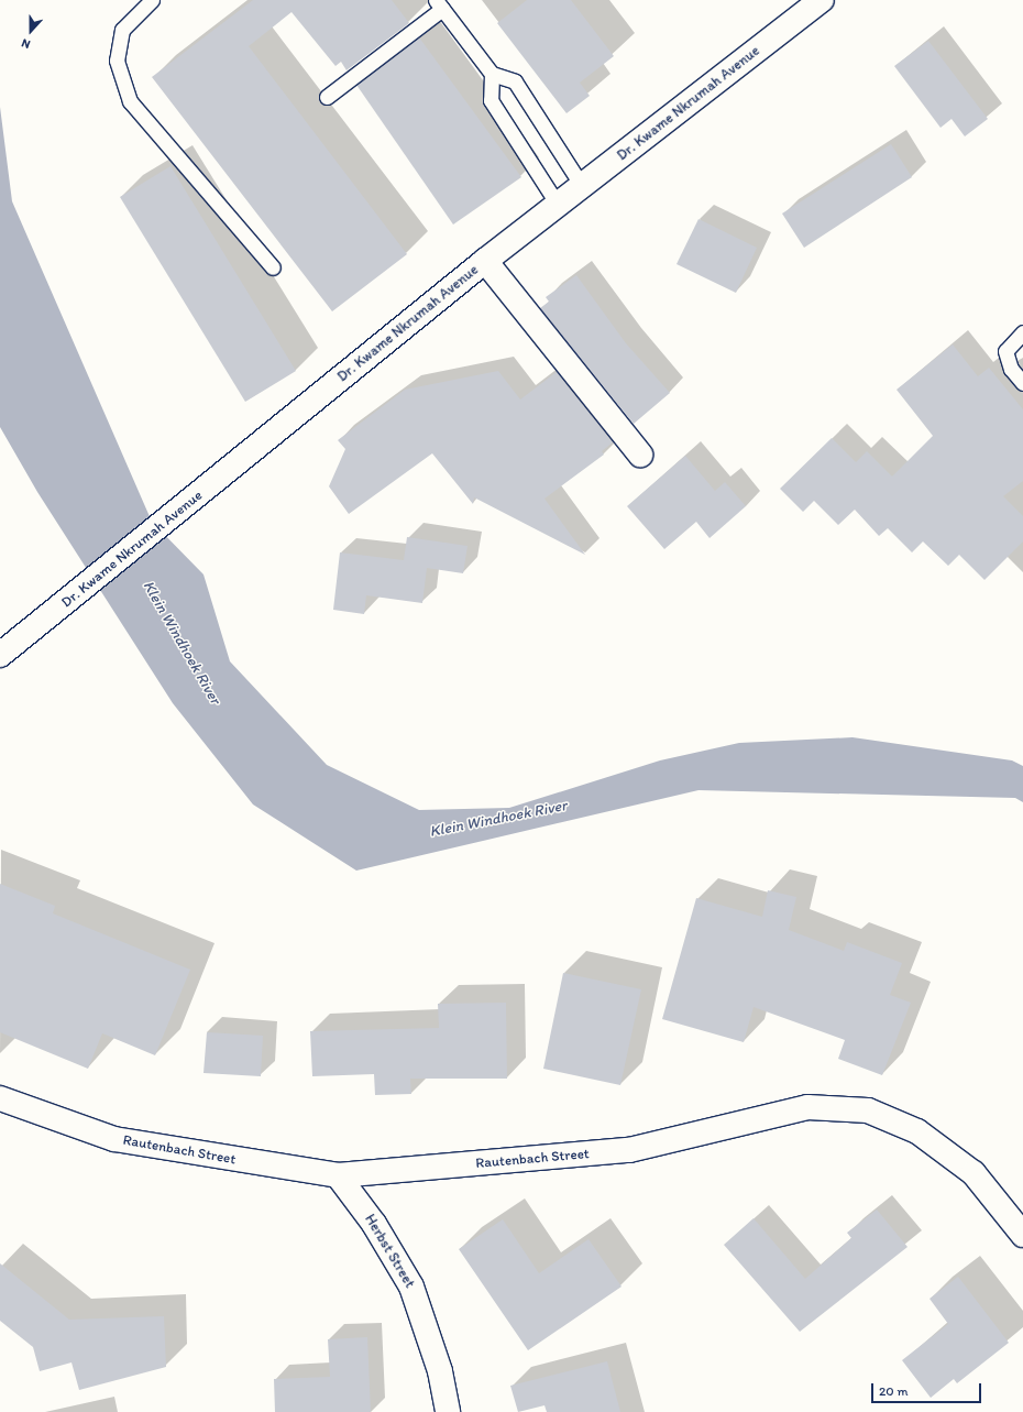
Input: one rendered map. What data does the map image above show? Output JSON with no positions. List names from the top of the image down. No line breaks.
{"streets":{"street":["Dr. Kwame Nkrumah Avenue","Rautenbach Street","Herbst Street"]},"crossings":[["Rautenbach Street","Herbst Street"]],"water":["Klein Windhoek River"],"scale_bar":"20 m","north":"bottom"}
